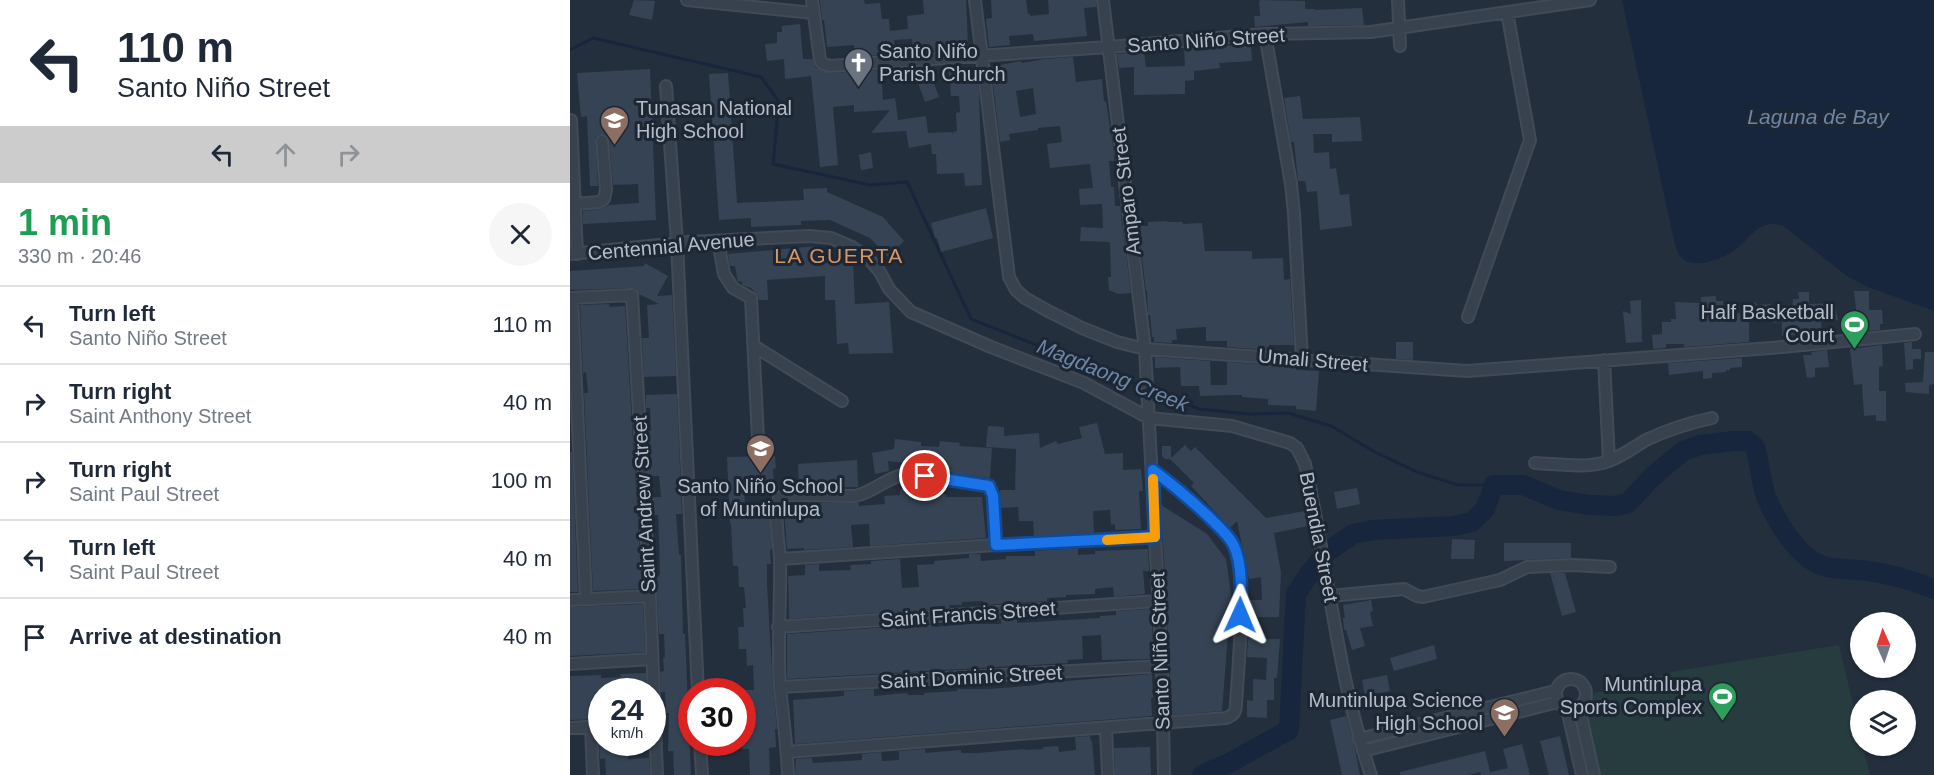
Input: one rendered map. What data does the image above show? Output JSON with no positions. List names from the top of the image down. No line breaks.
{"streets":{"street":["Santo Niño Street","Amparo Street","Centennial Avenue","Umali Street","Saint Andrew Street","Buendia Street","Saint Francis Street","Saint Dominic Street"]},"crossings":[["Santo Niño Street","Amparo Street"],["Santo Niño Street","Centennial Avenue"],["Santo Niño Street","Umali Street"],["Santo Niño Street","Buendia Street"],["Santo Niño Street","Saint Francis Street"],["Santo Niño Street","Saint Dominic Street"],["Amparo Street","Umali Street"],["Centennial Avenue","Buendia Street"]],"districts":["LA GUERTA"],"water":["Laguna de Bay","Magdaong Creek"],"places":{"church":["Santo Niño Parish Church"],"school or university":["Tunasan National High School","Santo Niño School of Muntinlupa","Muntinlupa Science High School"],"sports":["Half Basketball Court","Muntinlupa Sports Complex"]},"north":"top","page":{"turn":["110 m","Santo Niño Street"],"heading":["1 min","330 m · 20:46"],"list":[{"name":"Turn left","note":"Santo Niño Street","value":"110 m"},{"name":"Turn right","note":"Saint Anthony Street","value":"40 m"},{"name":"Turn right","note":"Saint Paul Street","value":"100 m"},{"name":"Turn left","note":"Saint Paul Street","value":"40 m"},{"name":"Arrive at destination","value":"40 m"}],"speed":"24 km/h","limit":"30"}}
